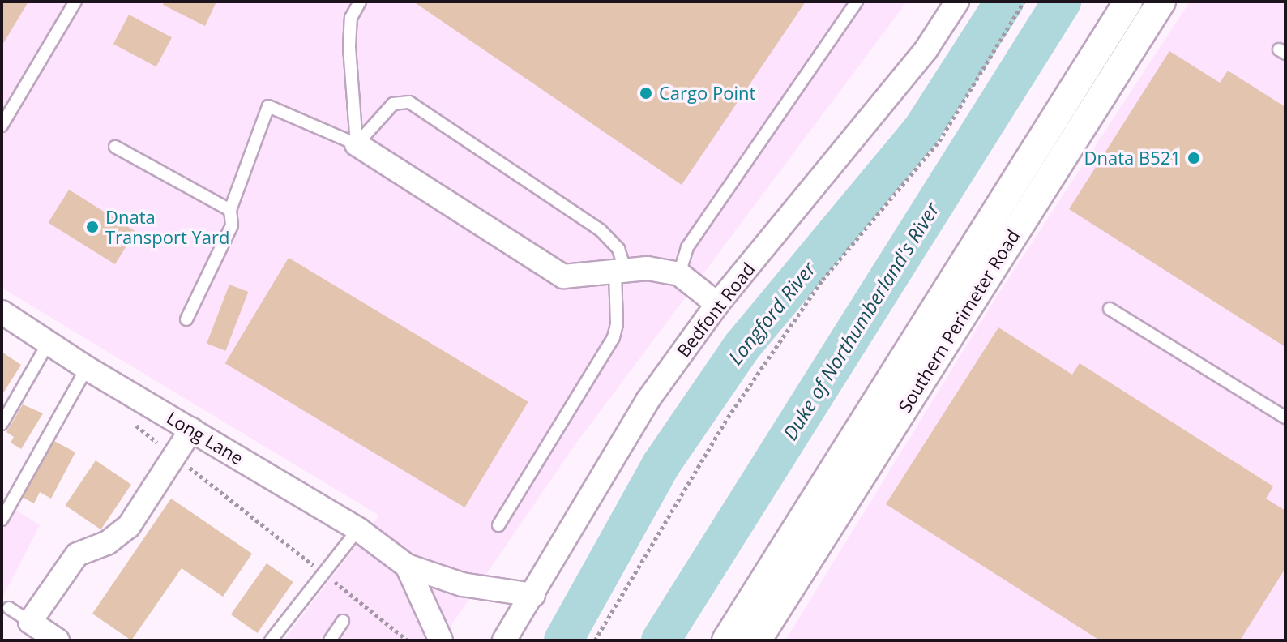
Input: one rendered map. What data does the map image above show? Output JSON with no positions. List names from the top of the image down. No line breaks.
{"streets":{"street":["Bedfont Road","Southern Perimeter Road","Long Lane"]},"crossings":[["Bedfont Road","Long Lane"]],"water":["Longford River","Duke of Northumberland's River"],"places":["Cargo Point","Dnata B521","Dnata Transport Yard"]}
